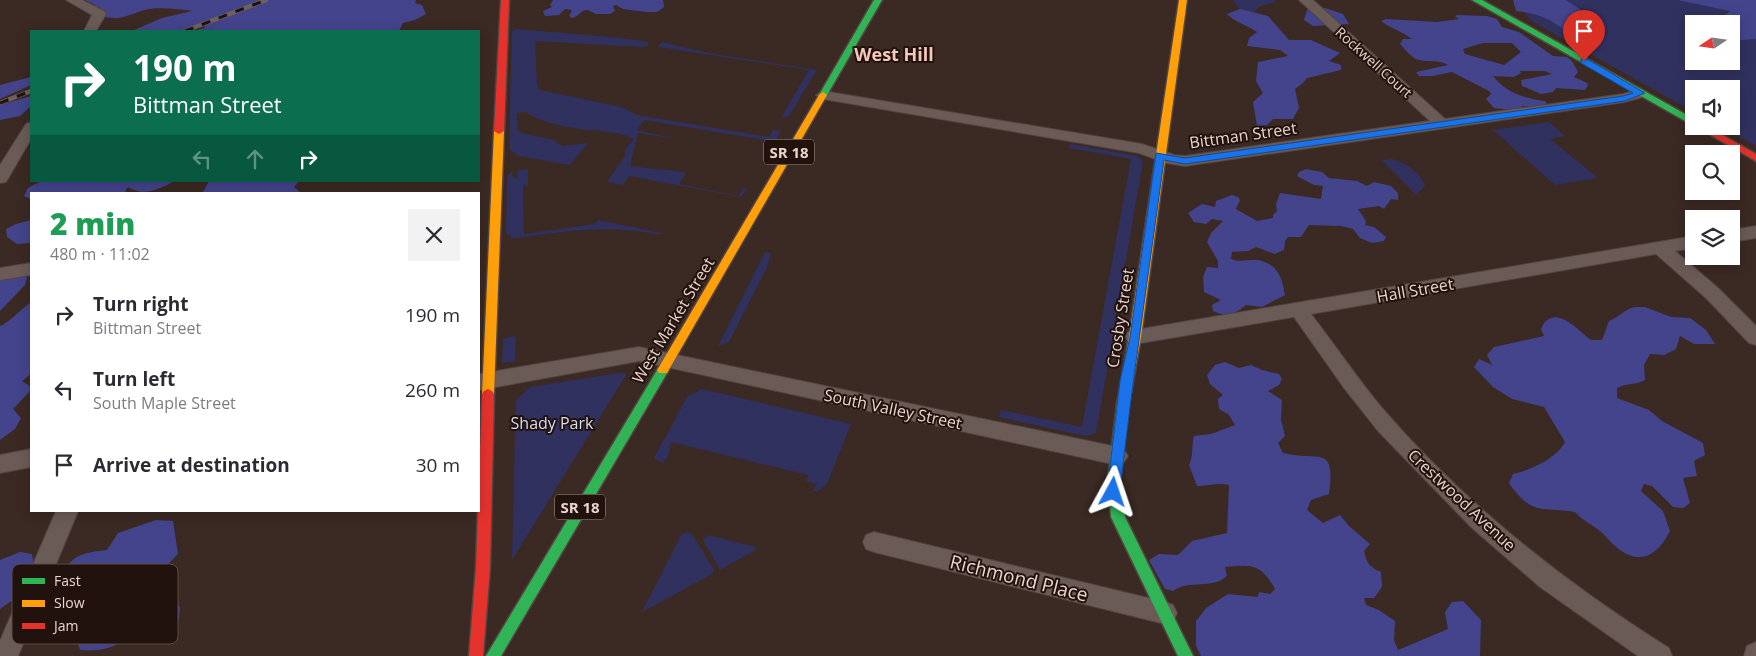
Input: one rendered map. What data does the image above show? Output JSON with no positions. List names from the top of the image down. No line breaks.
{"streets":{"street":["Rockwell Court","Bittman Street","SR 18","Hall Street","Crosby Street","West Market Street","South Valley Street","Crestwood Avenue","Richmond Place"]},"crossings":[["Rockwell Court","Bittman Street"],["Bittman Street","Crosby Street"],["Bittman Street","West Market Street"],["Hall Street","Crosby Street"],["Hall Street","Crestwood Avenue"],["Crosby Street","South Valley Street"],["Crosby Street","Richmond Place"],["West Market Street","South Valley Street"]],"districts":["West Hill"],"parks":["Shady Park"],"legend":["Fast","Slow","Jam"],"north":"left","page":{"turn":["190 m","Bittman Street"],"heading":["2 min","480 m · 11:02"],"list":[{"name":"Turn right","note":"Bittman Street","value":"190 m"},{"name":"Turn left","note":"South Maple Street","value":"260 m"},{"name":"Arrive at destination","value":"30 m"}]}}
